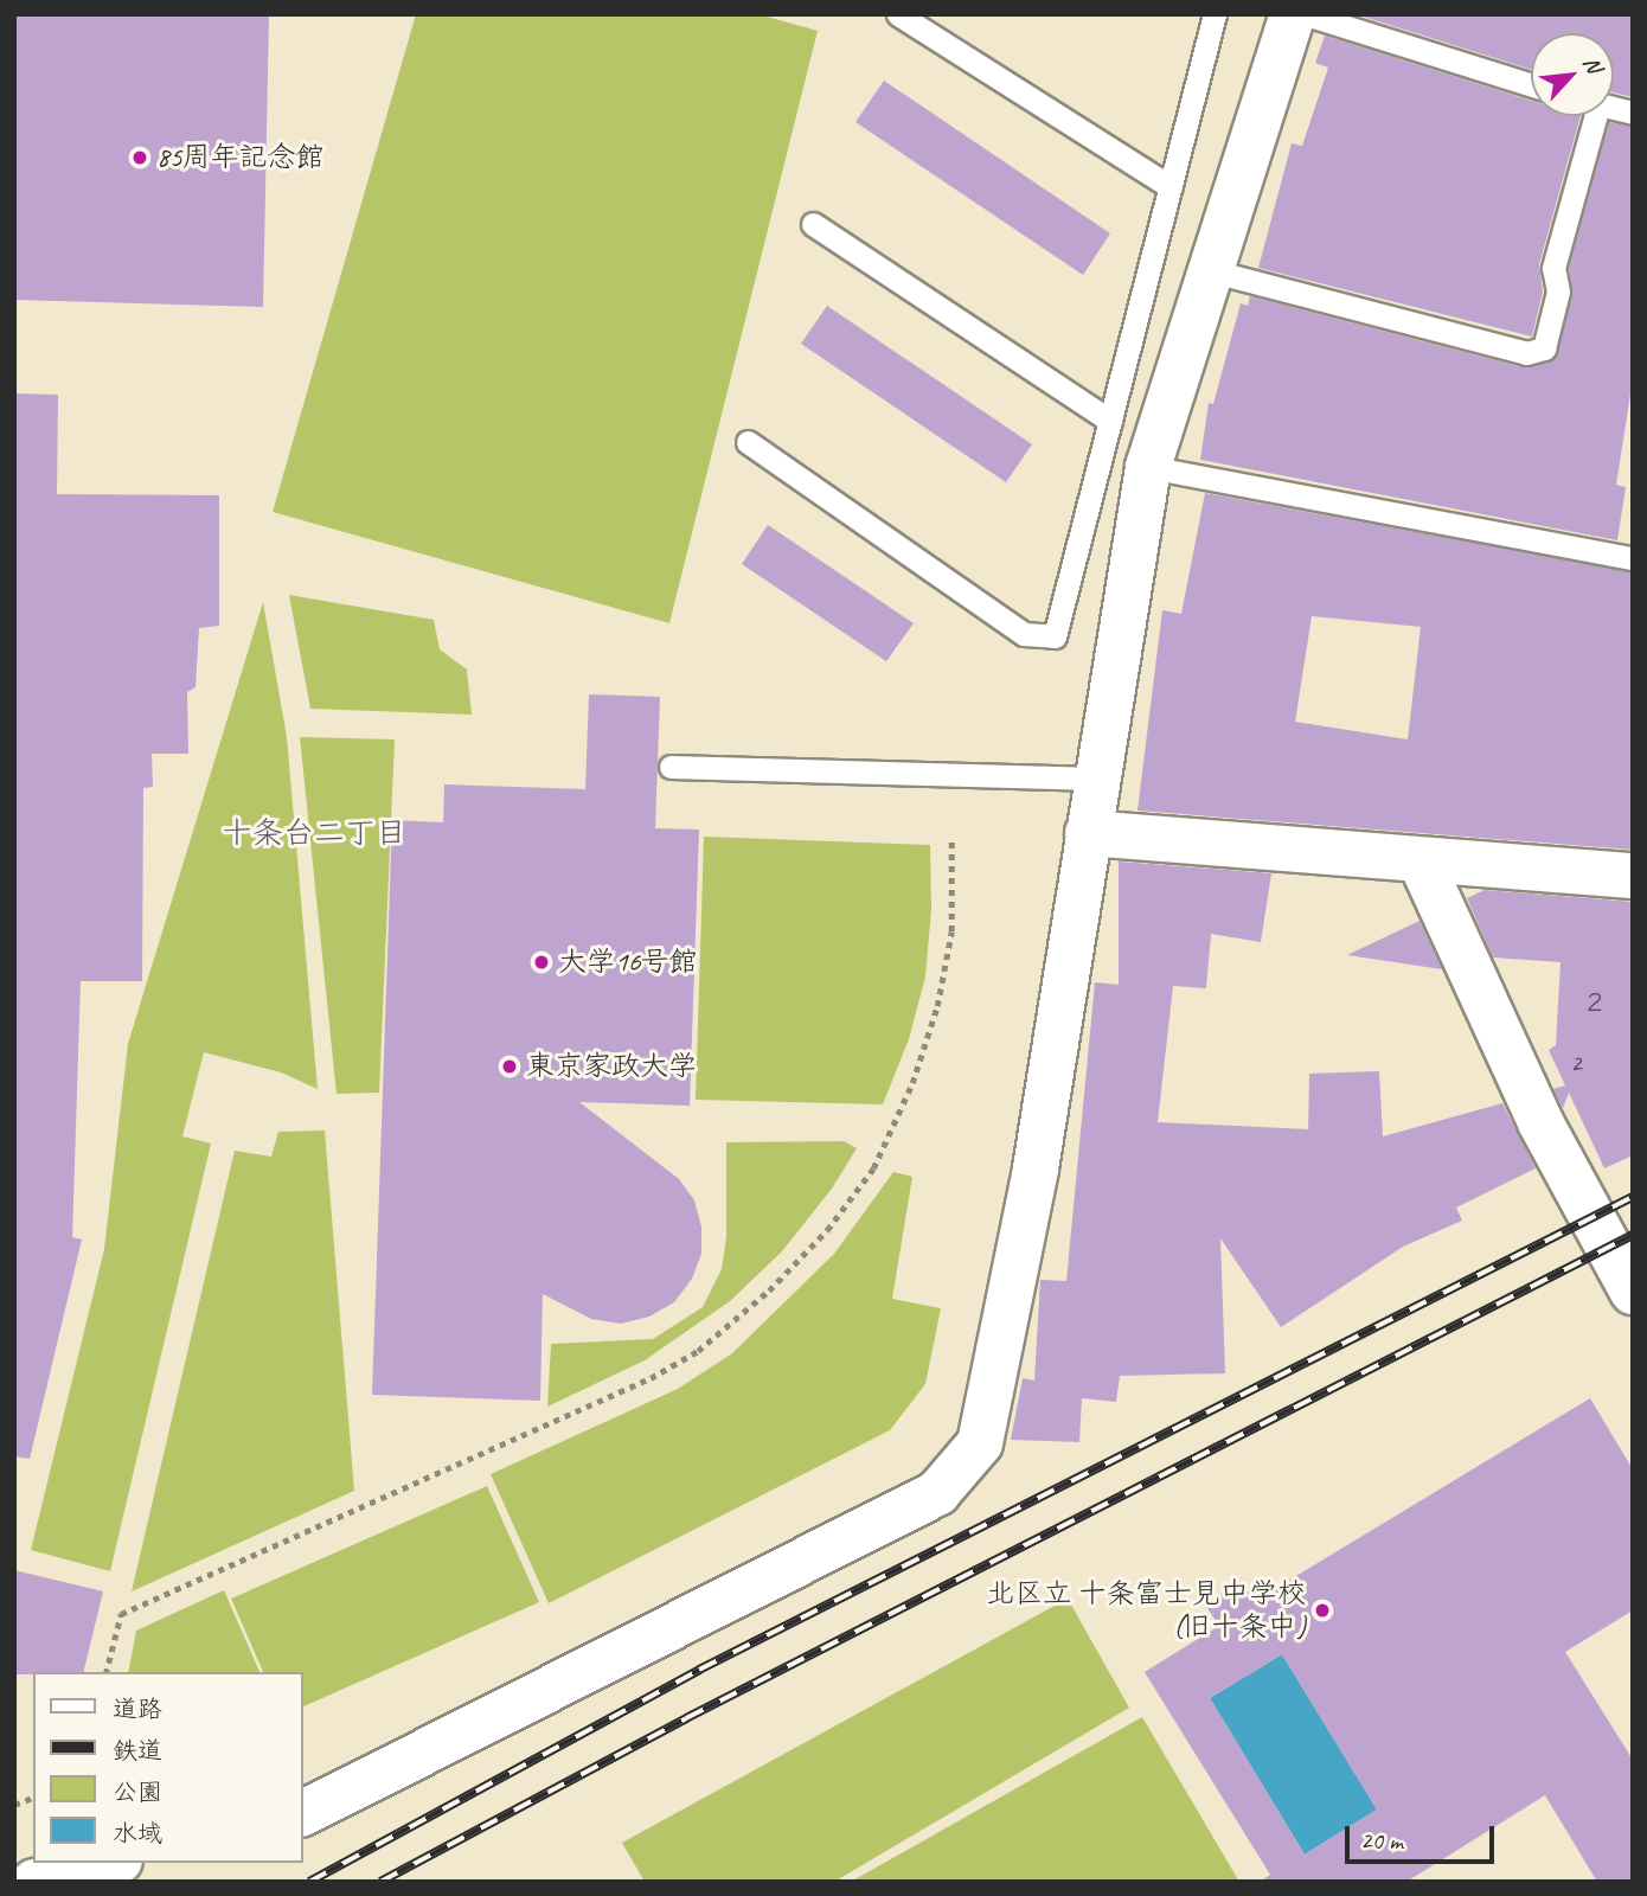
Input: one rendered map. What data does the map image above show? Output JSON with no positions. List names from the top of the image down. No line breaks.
{"districts":["十条台二丁目"],"places":["85周年記念館","大学16号館","東京家政大学","北区立 十条富士見中学校 (旧十条中)"],"house_numbers":["２","2"],"legend":["道路","鉄道","公園","水域"],"scale_bar":"20 m","north":"top right"}
